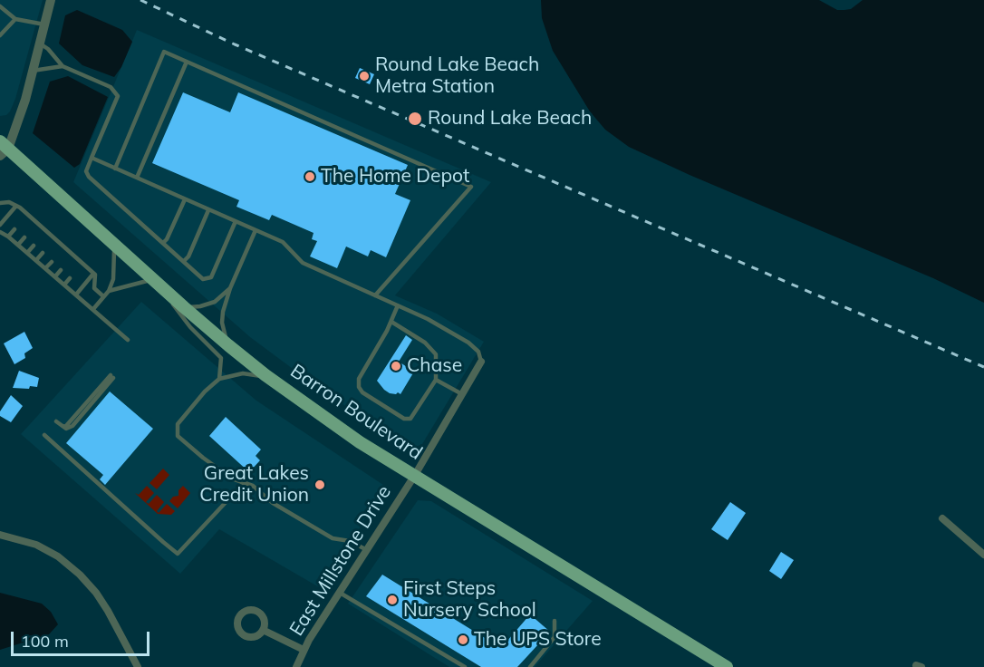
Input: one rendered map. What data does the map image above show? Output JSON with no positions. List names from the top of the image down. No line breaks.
{"streets":{"main road":["Barron Boulevard"],"street":["East Millstone Drive"]},"crossings":[["Barron Boulevard","East Millstone Drive"]],"places":["Round Lake Beach Metra Station","Round Lake Beach","The Home Depot","Chase","Great Lakes Credit Union","First Steps Nursery School","The UPS Store"],"scale_bar":"100 m"}
